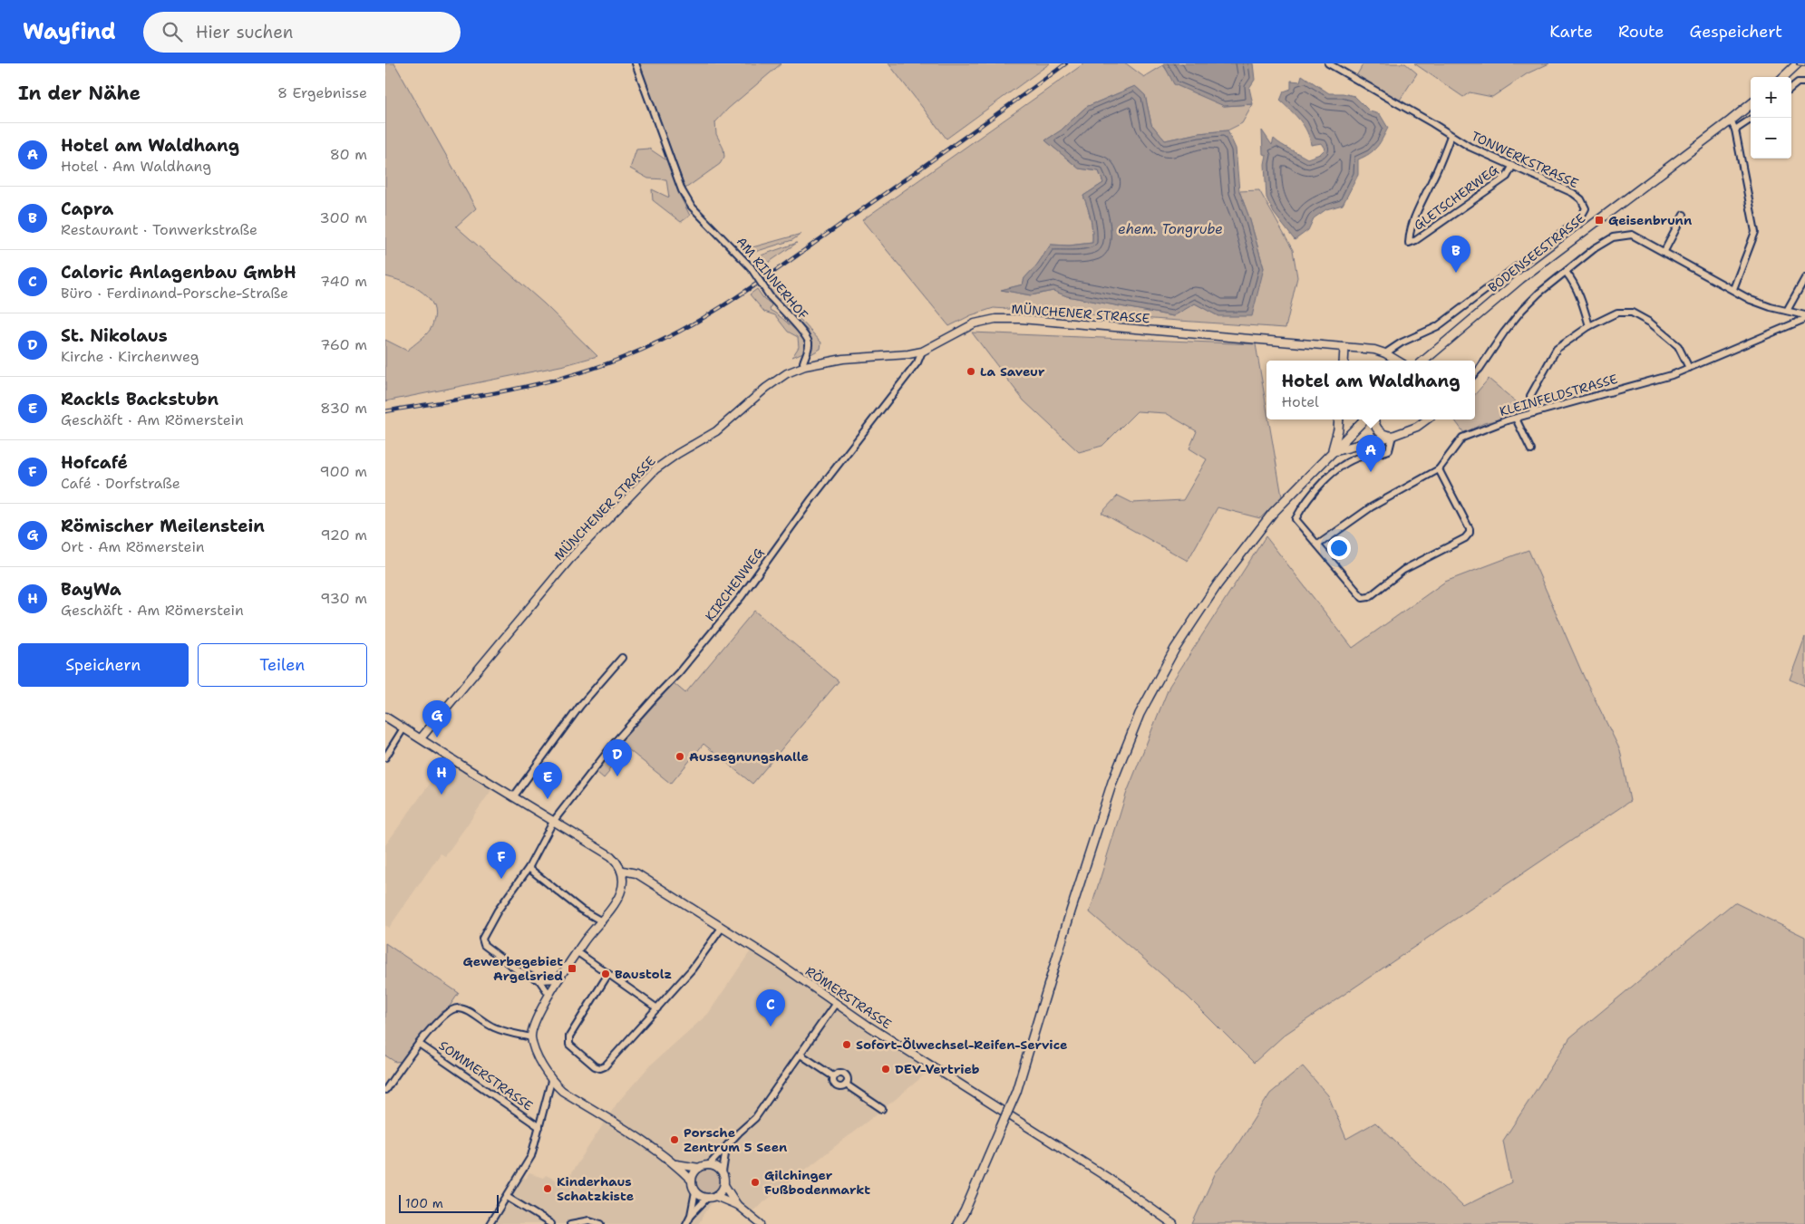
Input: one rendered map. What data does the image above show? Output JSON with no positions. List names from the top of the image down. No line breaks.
{"streets":{"main road":["BODENSEESTRASSE"],"street":["TONWERKSTRASSE","GLETSCHERWEG","AM RINNERHOF","MÜNCHENER STRASSE","KLEINFELDSTRASSE","KIRCHENWEG","RÖMERSTRASSE","SOMMERSTRASSE"]},"crossings":[["TONWERKSTRASSE","GLETSCHERWEG"],["TONWERKSTRASSE","MÜNCHENER STRASSE"],["AM RINNERHOF","MÜNCHENER STRASSE"],["MÜNCHENER STRASSE","KIRCHENWEG"]],"water":["ehem. Tongrube"],"places":{"transit":["Geisenbrunn","Gewerbegebiet Argelsried"],"other":["La Saveur","Aussegnungshalle","Baustolz","Sofort-Ölwechsel-Reifen-Service","DEV-Vertrieb","Porsche Zentrum 5 Seen","Gilchinger Fußbodenmarkt","Kinderhaus Schatzkiste"]},"scale_bar":"100 m","page":{"header":"Wayfind","search":"Hier suchen","nav":["Karte","Route","Gespeichert"],"heading":["In der Nähe","8 Ergebnisse"],"map_buttons":["+","−"],"list":[{"mark":"A","name":"Hotel am Waldhang","note":"Hotel · Am Waldhang","value":"80 m"},{"mark":"B","name":"Capra","note":"Restaurant · Tonwerkstraße","value":"300 m"},{"mark":"C","name":"Caloric Anlagenbau GmbH","note":"Büro · Ferdinand-Porsche-Straße","value":"740 m"},{"mark":"D","name":"St. Nikolaus","note":"Kirche · Kirchenweg","value":"760 m"},{"mark":"E","name":"Rackls Backstubn","note":"Geschäft · Am Römerstein","value":"830 m"},{"mark":"F","name":"Hofcafé","note":"Café · Dorfstraße","value":"900 m"},{"mark":"G","name":"Römischer Meilenstein","note":"Ort · Am Römerstein","value":"920 m"},{"mark":"H","name":"BayWa","note":"Geschäft · Am Römerstein","value":"930 m"}],"pins":["B","A","G","D","H","E","F","C"],"popup":["Hotel am Waldhang","Hotel"],"buttons":["Speichern","Teilen"],"scale":"100 m"}}
